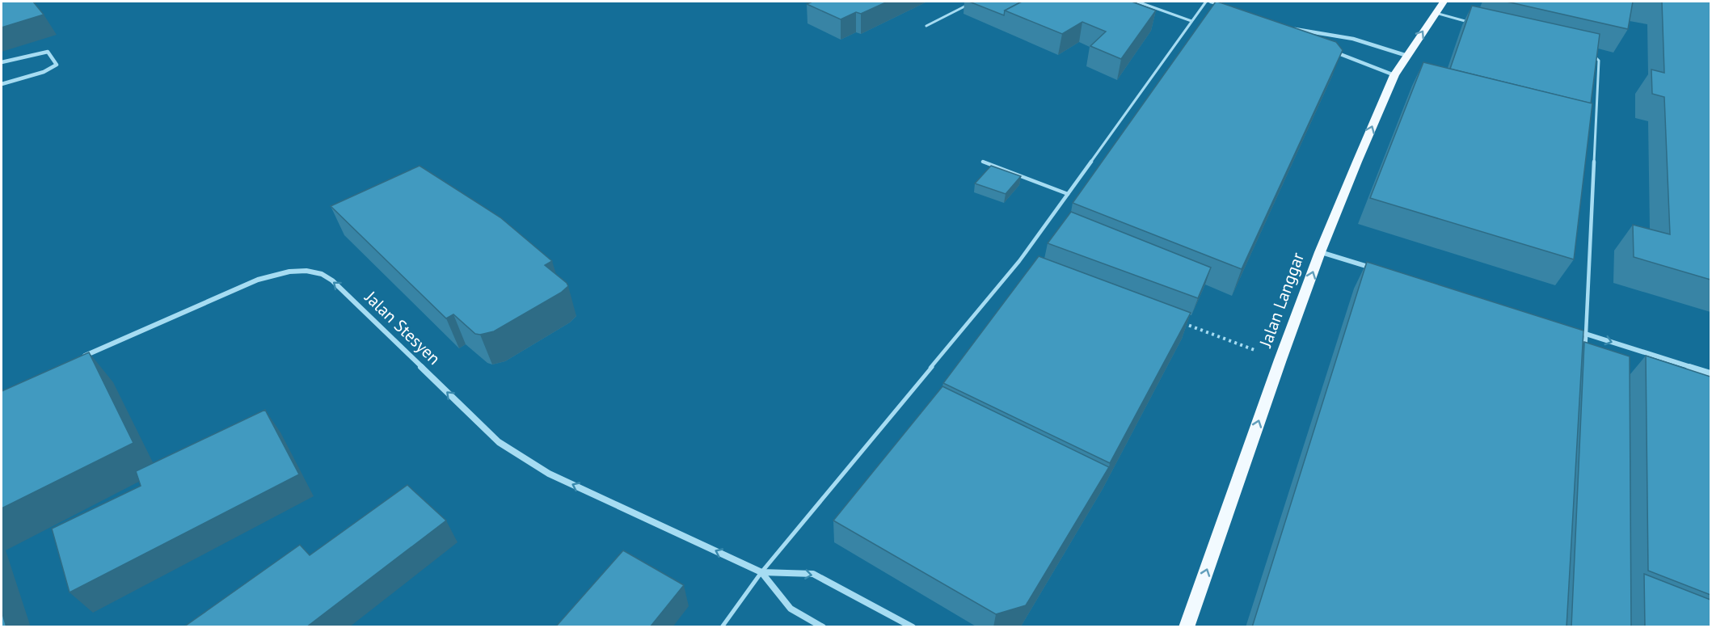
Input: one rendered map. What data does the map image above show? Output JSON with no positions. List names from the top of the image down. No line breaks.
{"streets":{"main road":["Jalan Langgar"],"street":["Jalan Stesyen"]},"one_way":["Jalan Langgar"]}
